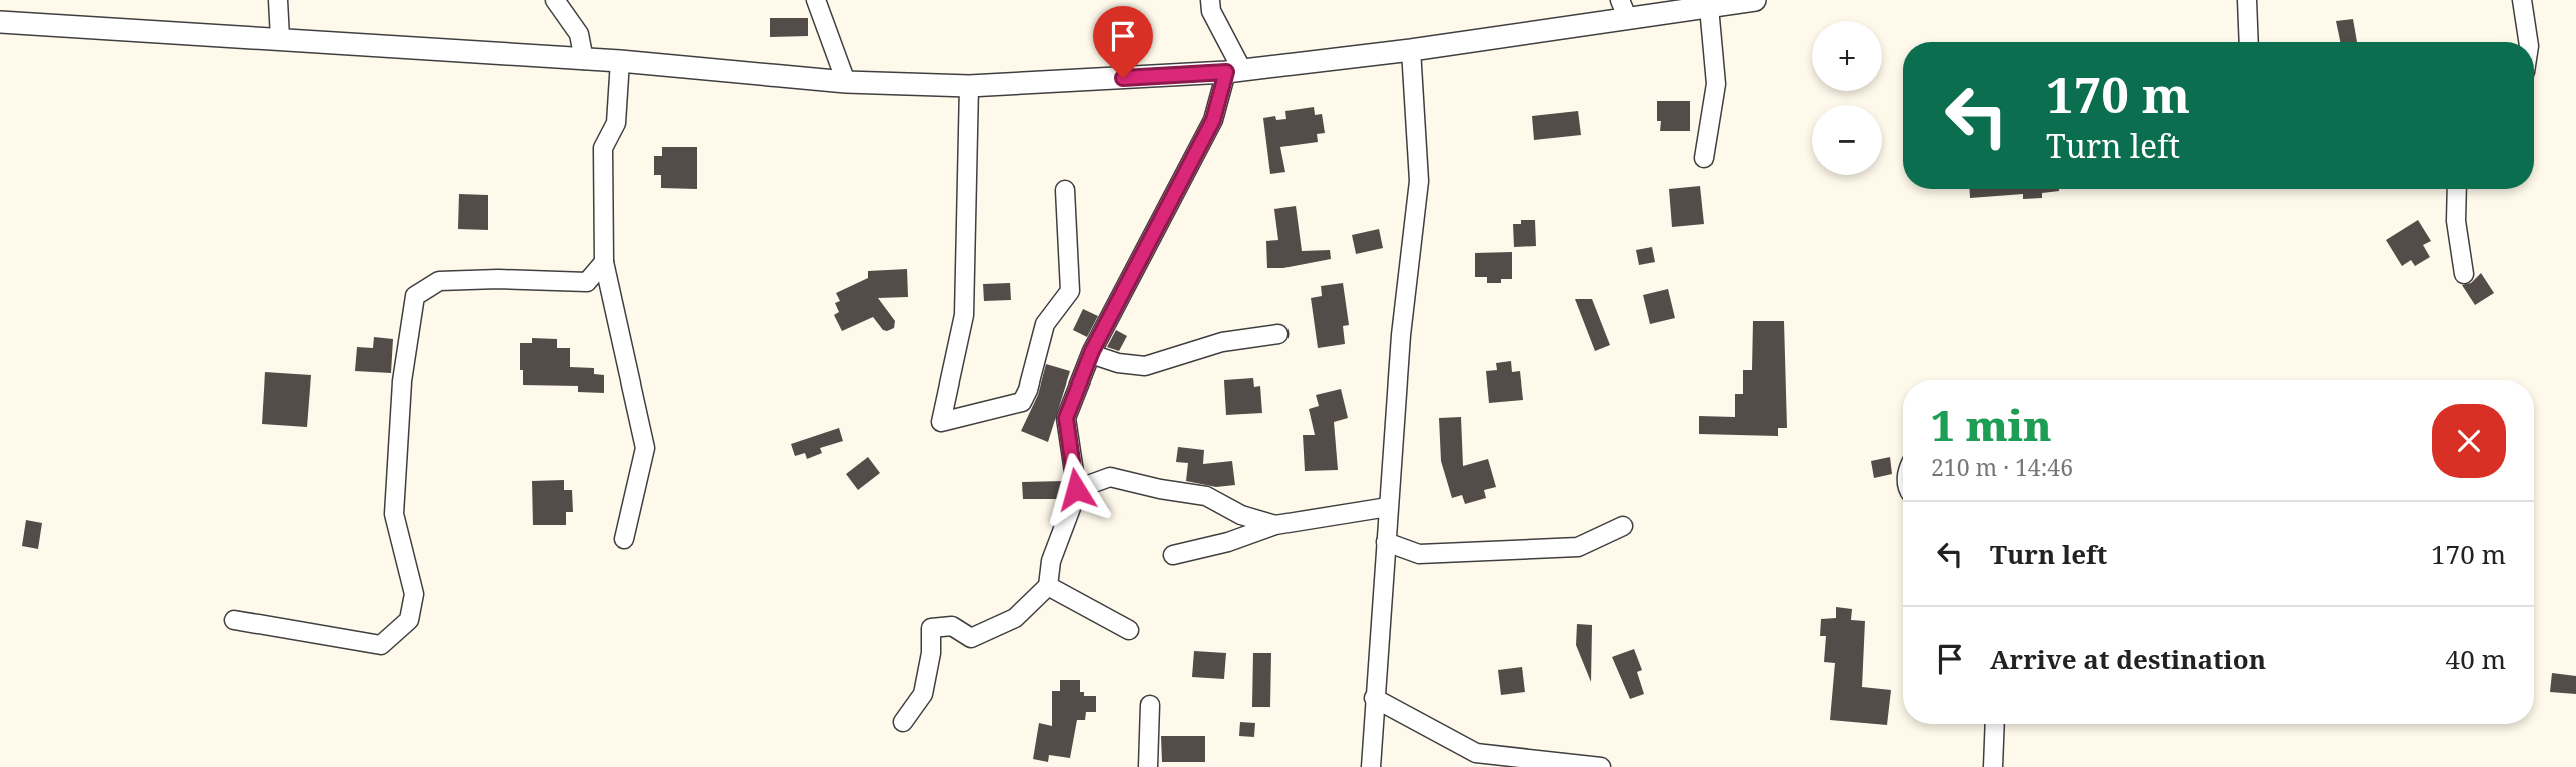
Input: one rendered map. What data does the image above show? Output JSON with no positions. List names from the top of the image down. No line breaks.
{"page":{"map_buttons":["+","−"],"turn":["170 m","Turn left"],"heading":["1 min","210 m · 14:46"],"list":[{"name":"Turn left","value":"170 m"},{"name":"Arrive at destination","value":"40 m"}]}}
